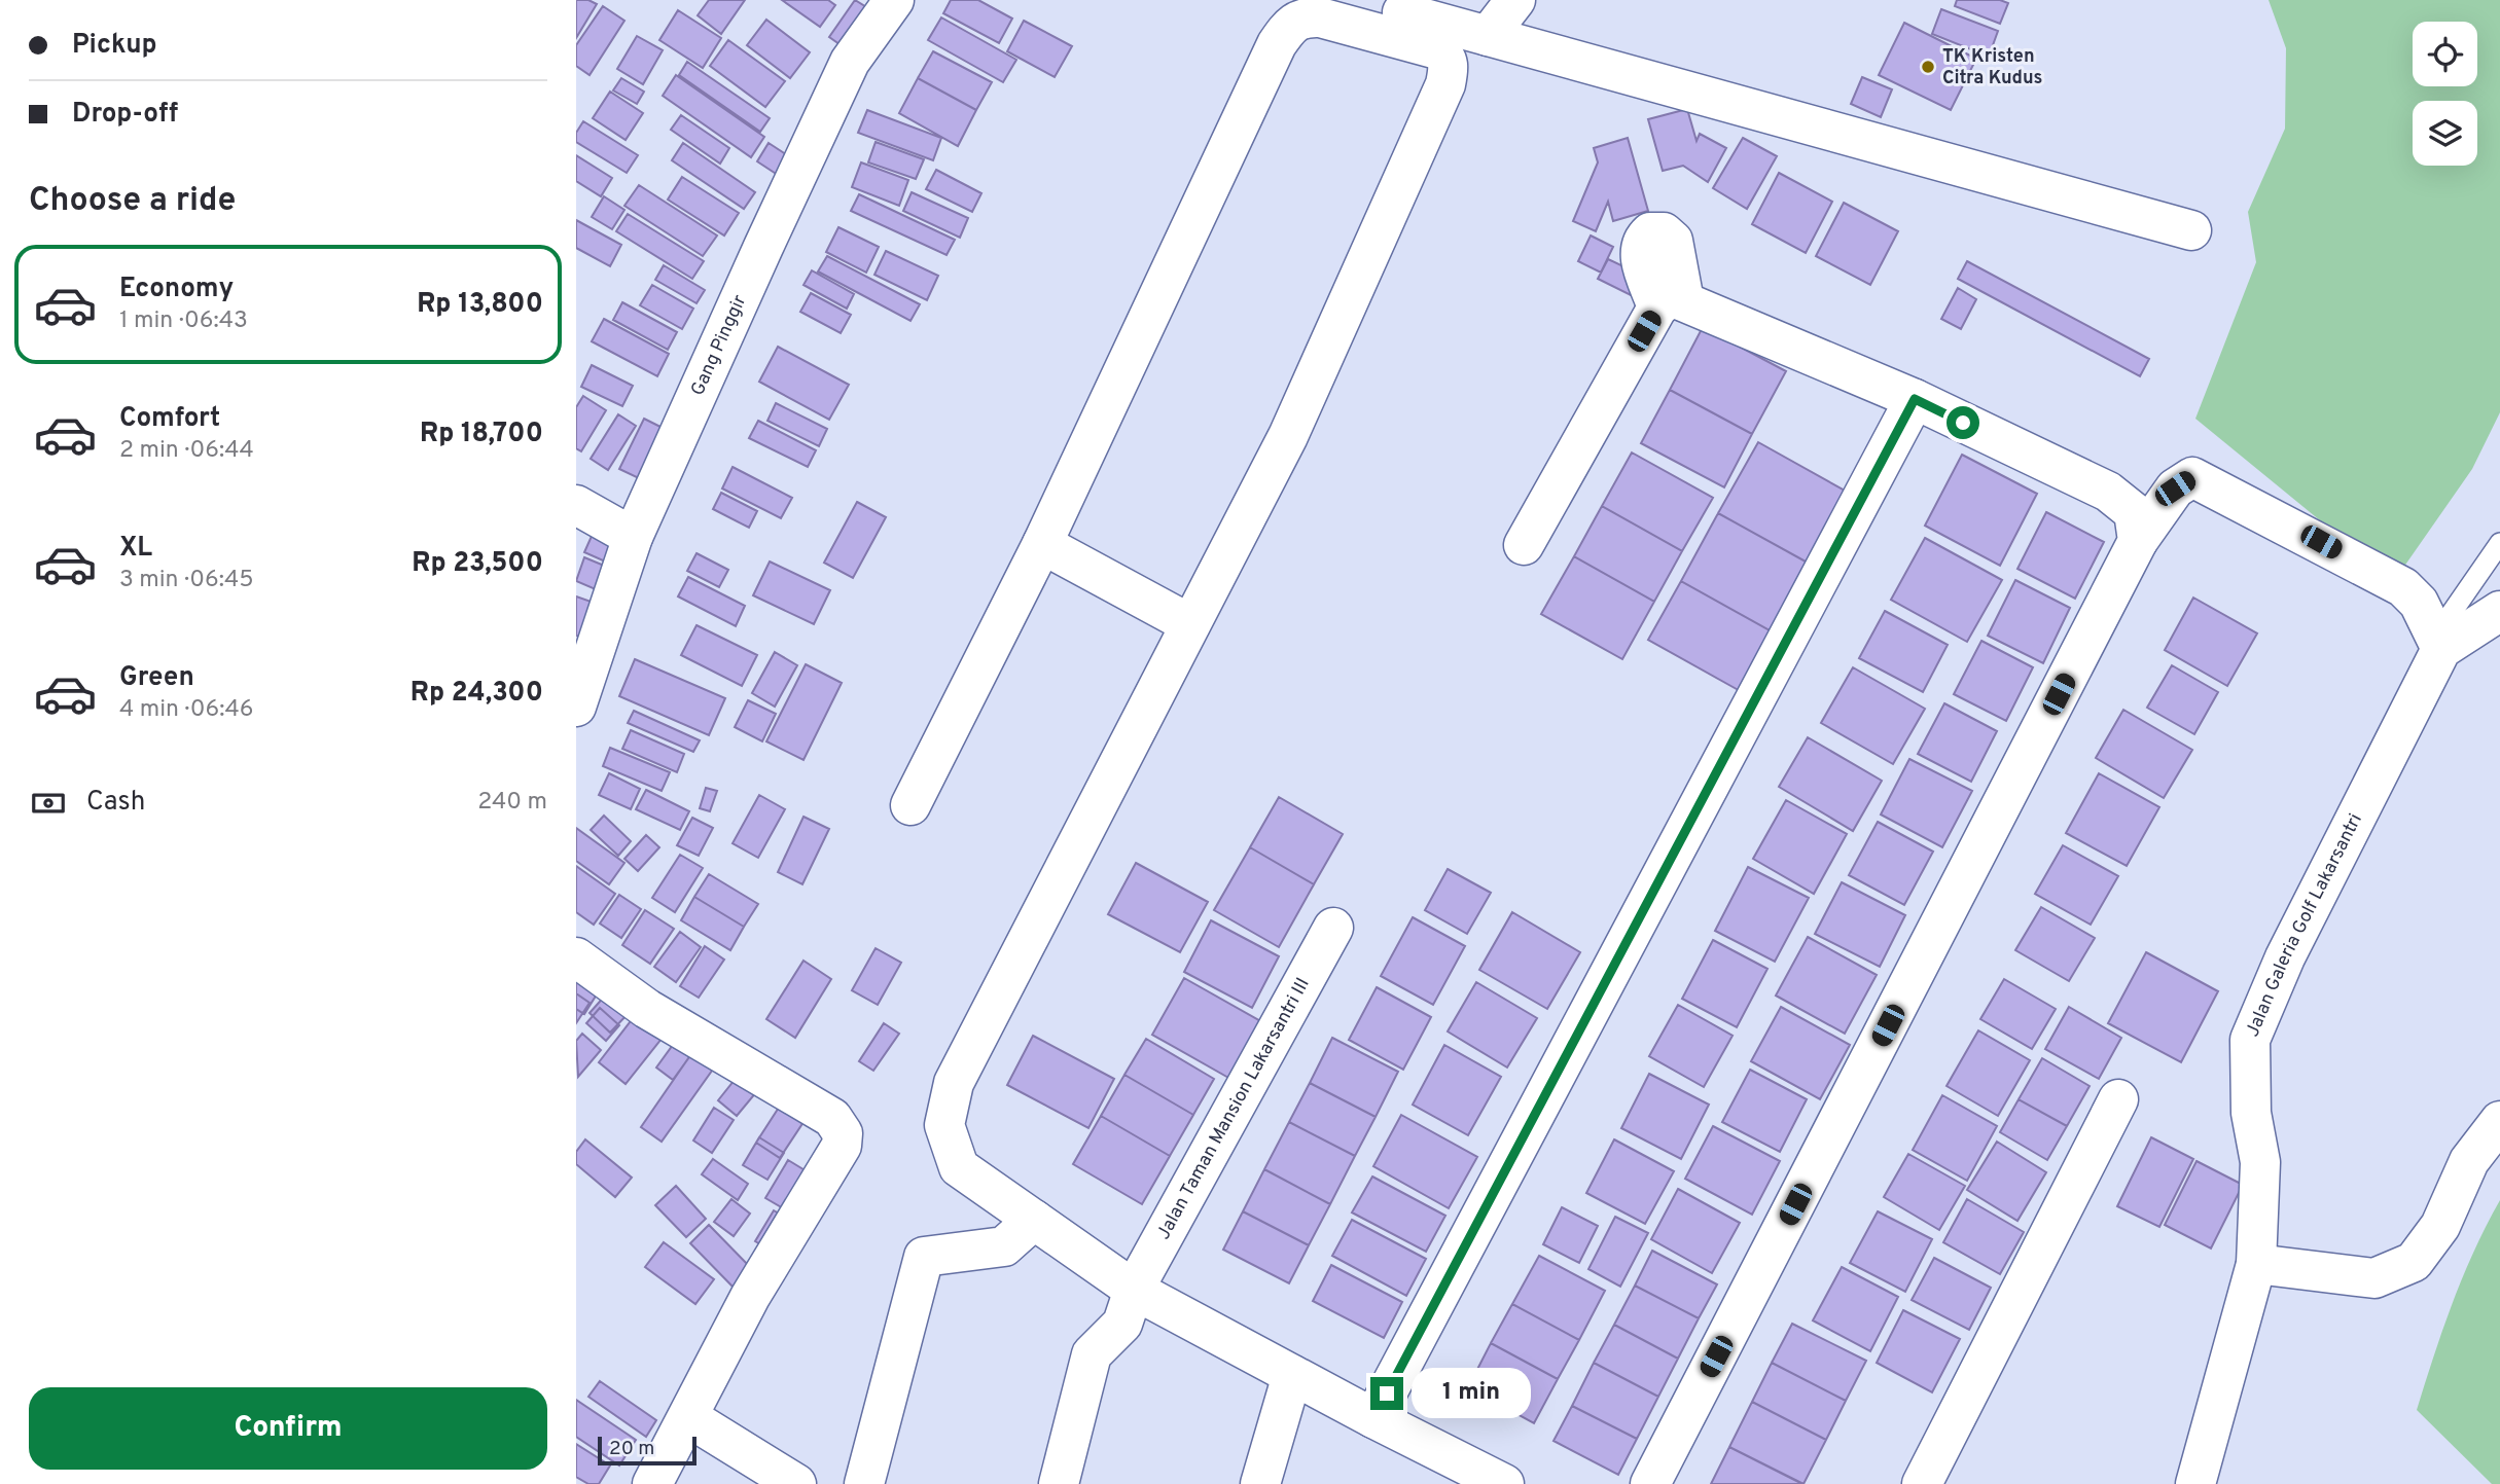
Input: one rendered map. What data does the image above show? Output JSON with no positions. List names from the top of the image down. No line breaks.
{"streets":{"street":["Gang Pinggir","Jalan Galeria Golf Lakarsantri","Jalan Taman Mansion Lakarsantri III"]},"places":["TK Kristen Citra Kudus"],"scale_bar":"20 m","page":{"banner":["Pickup","Drop-off"],"heading":"Choose a ride","list":[{"name":"Economy","note":"1 min · 06:43","value":"Rp 13,800"},{"name":"Comfort","note":"2 min · 06:44","value":"Rp 18,700"},{"name":"XL","note":"3 min · 06:45","value":"Rp 23,500"},{"name":"Green","note":"4 min · 06:46","value":"Rp 24,300"}],"pay":["Cash","240 m"],"bubble":"1 min","buttons":"Confirm","scale":"20 m"}}
